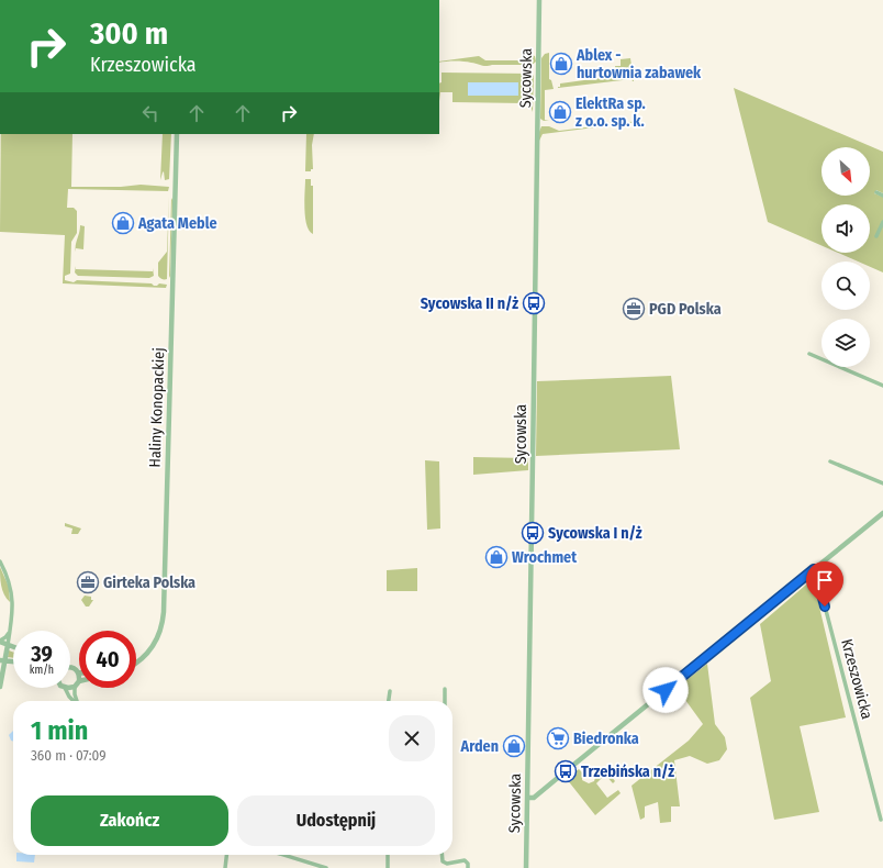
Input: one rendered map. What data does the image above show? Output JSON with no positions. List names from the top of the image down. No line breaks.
{"streets":{"street":["Sycowska","Haliny Konopackiej","Krzeszowicka"]},"places":{"shop":["Ablex - hurtownia zabawek","ElektRa sp. z o.o. sp. k.","Agata Meble","Wrochmet","Arden"],"bus stop":["Sycowska II n/ż","Sycowska I n/ż","Trzebińska n/ż"],"office":["PGD Polska","Girteka Polska"],"supermarket":["Biedronka"]},"north":"bottom right","page":{"turn":["300 m","Krzeszowicka"],"speed":"39 km/h","limit":"40","heading":["1 min","360 m · 07:09"],"buttons":["Zakończ","Udostępnij"]}}
